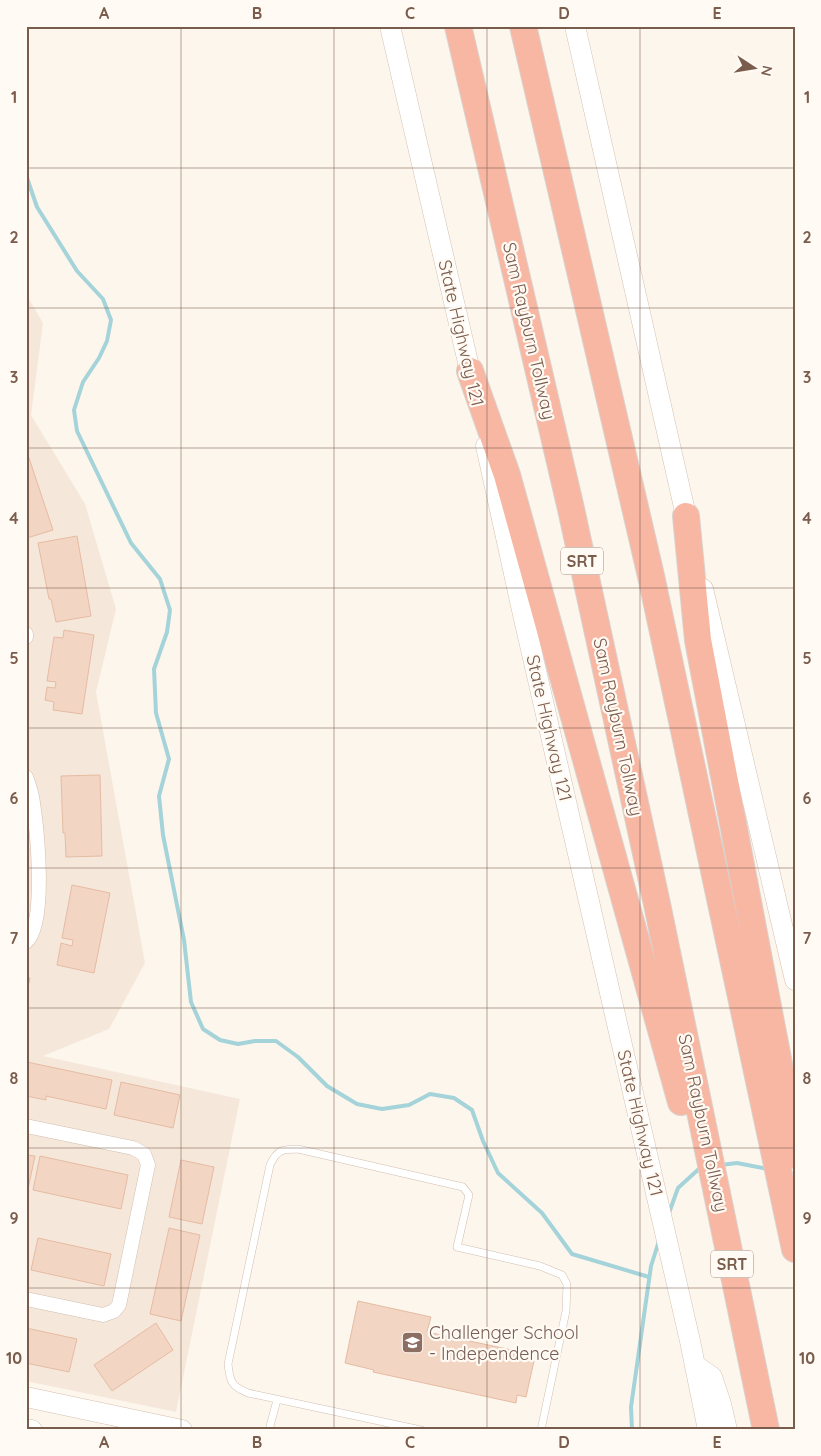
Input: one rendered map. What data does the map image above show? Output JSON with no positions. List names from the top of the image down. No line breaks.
{"streets":{"highway":["Sam Rayburn Tollway","SRT"],"main road":["State Highway 121"]},"places":{"school or university":["Challenger School - Independence"]},"north":"right","grid":{"columns":["A","B","C","D","E"],"rows":["1","2","3","4","5","6","7","8","9","10"]}}
